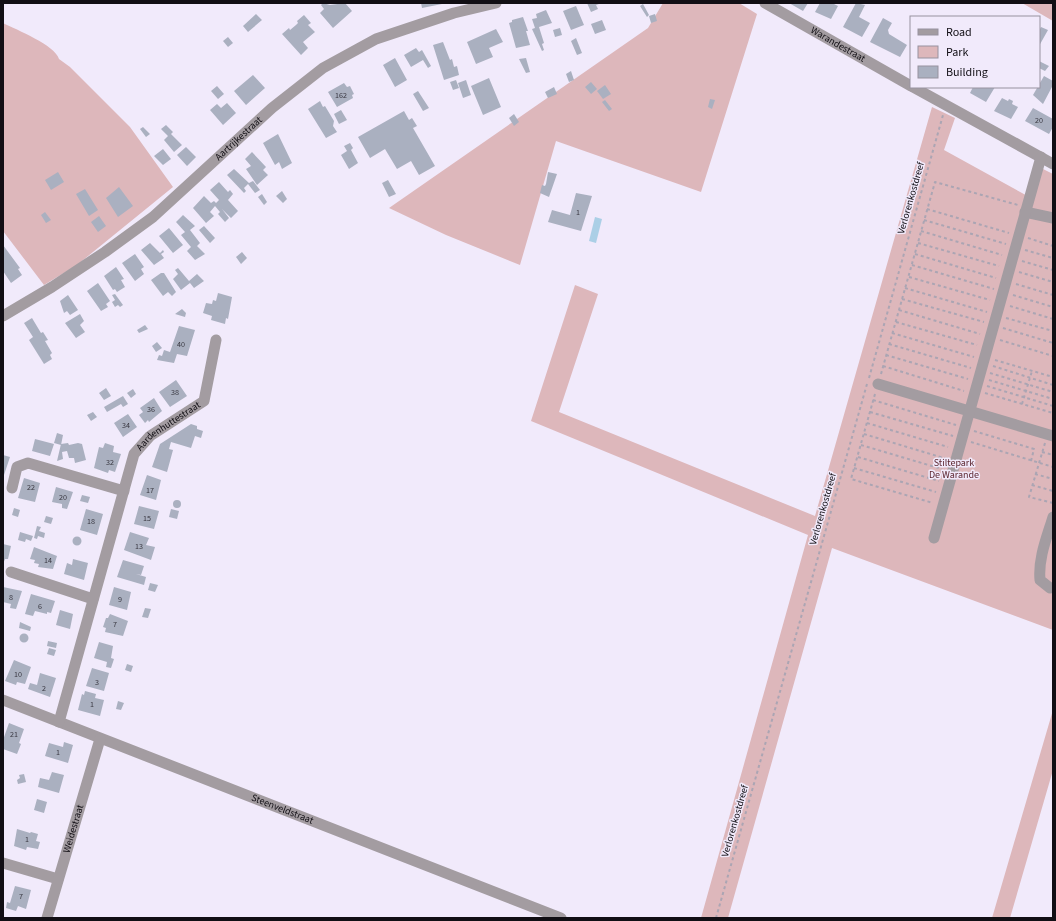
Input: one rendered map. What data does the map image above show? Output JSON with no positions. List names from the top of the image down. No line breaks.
{"streets":{"street":["Warandestraat","Aartrijkestraat","Aardenhuttestraat","Steenveldstraat","Weidestraat"],"path":["Verlorenkostdreef"]},"crossings":[["Warandestraat","Verlorenkostdreef"],["Aardenhuttestraat","Steenveldstraat"],["Steenveldstraat","Weidestraat"]],"parks":["Stiltepark De Warande"],"house_numbers":["162","20","1","40","38","36","34","32","22","17","20","15","18","13","14","8","9","6","7","10","3","2","1","21","1","1","7"],"legend":["Road","Park","Building"]}
